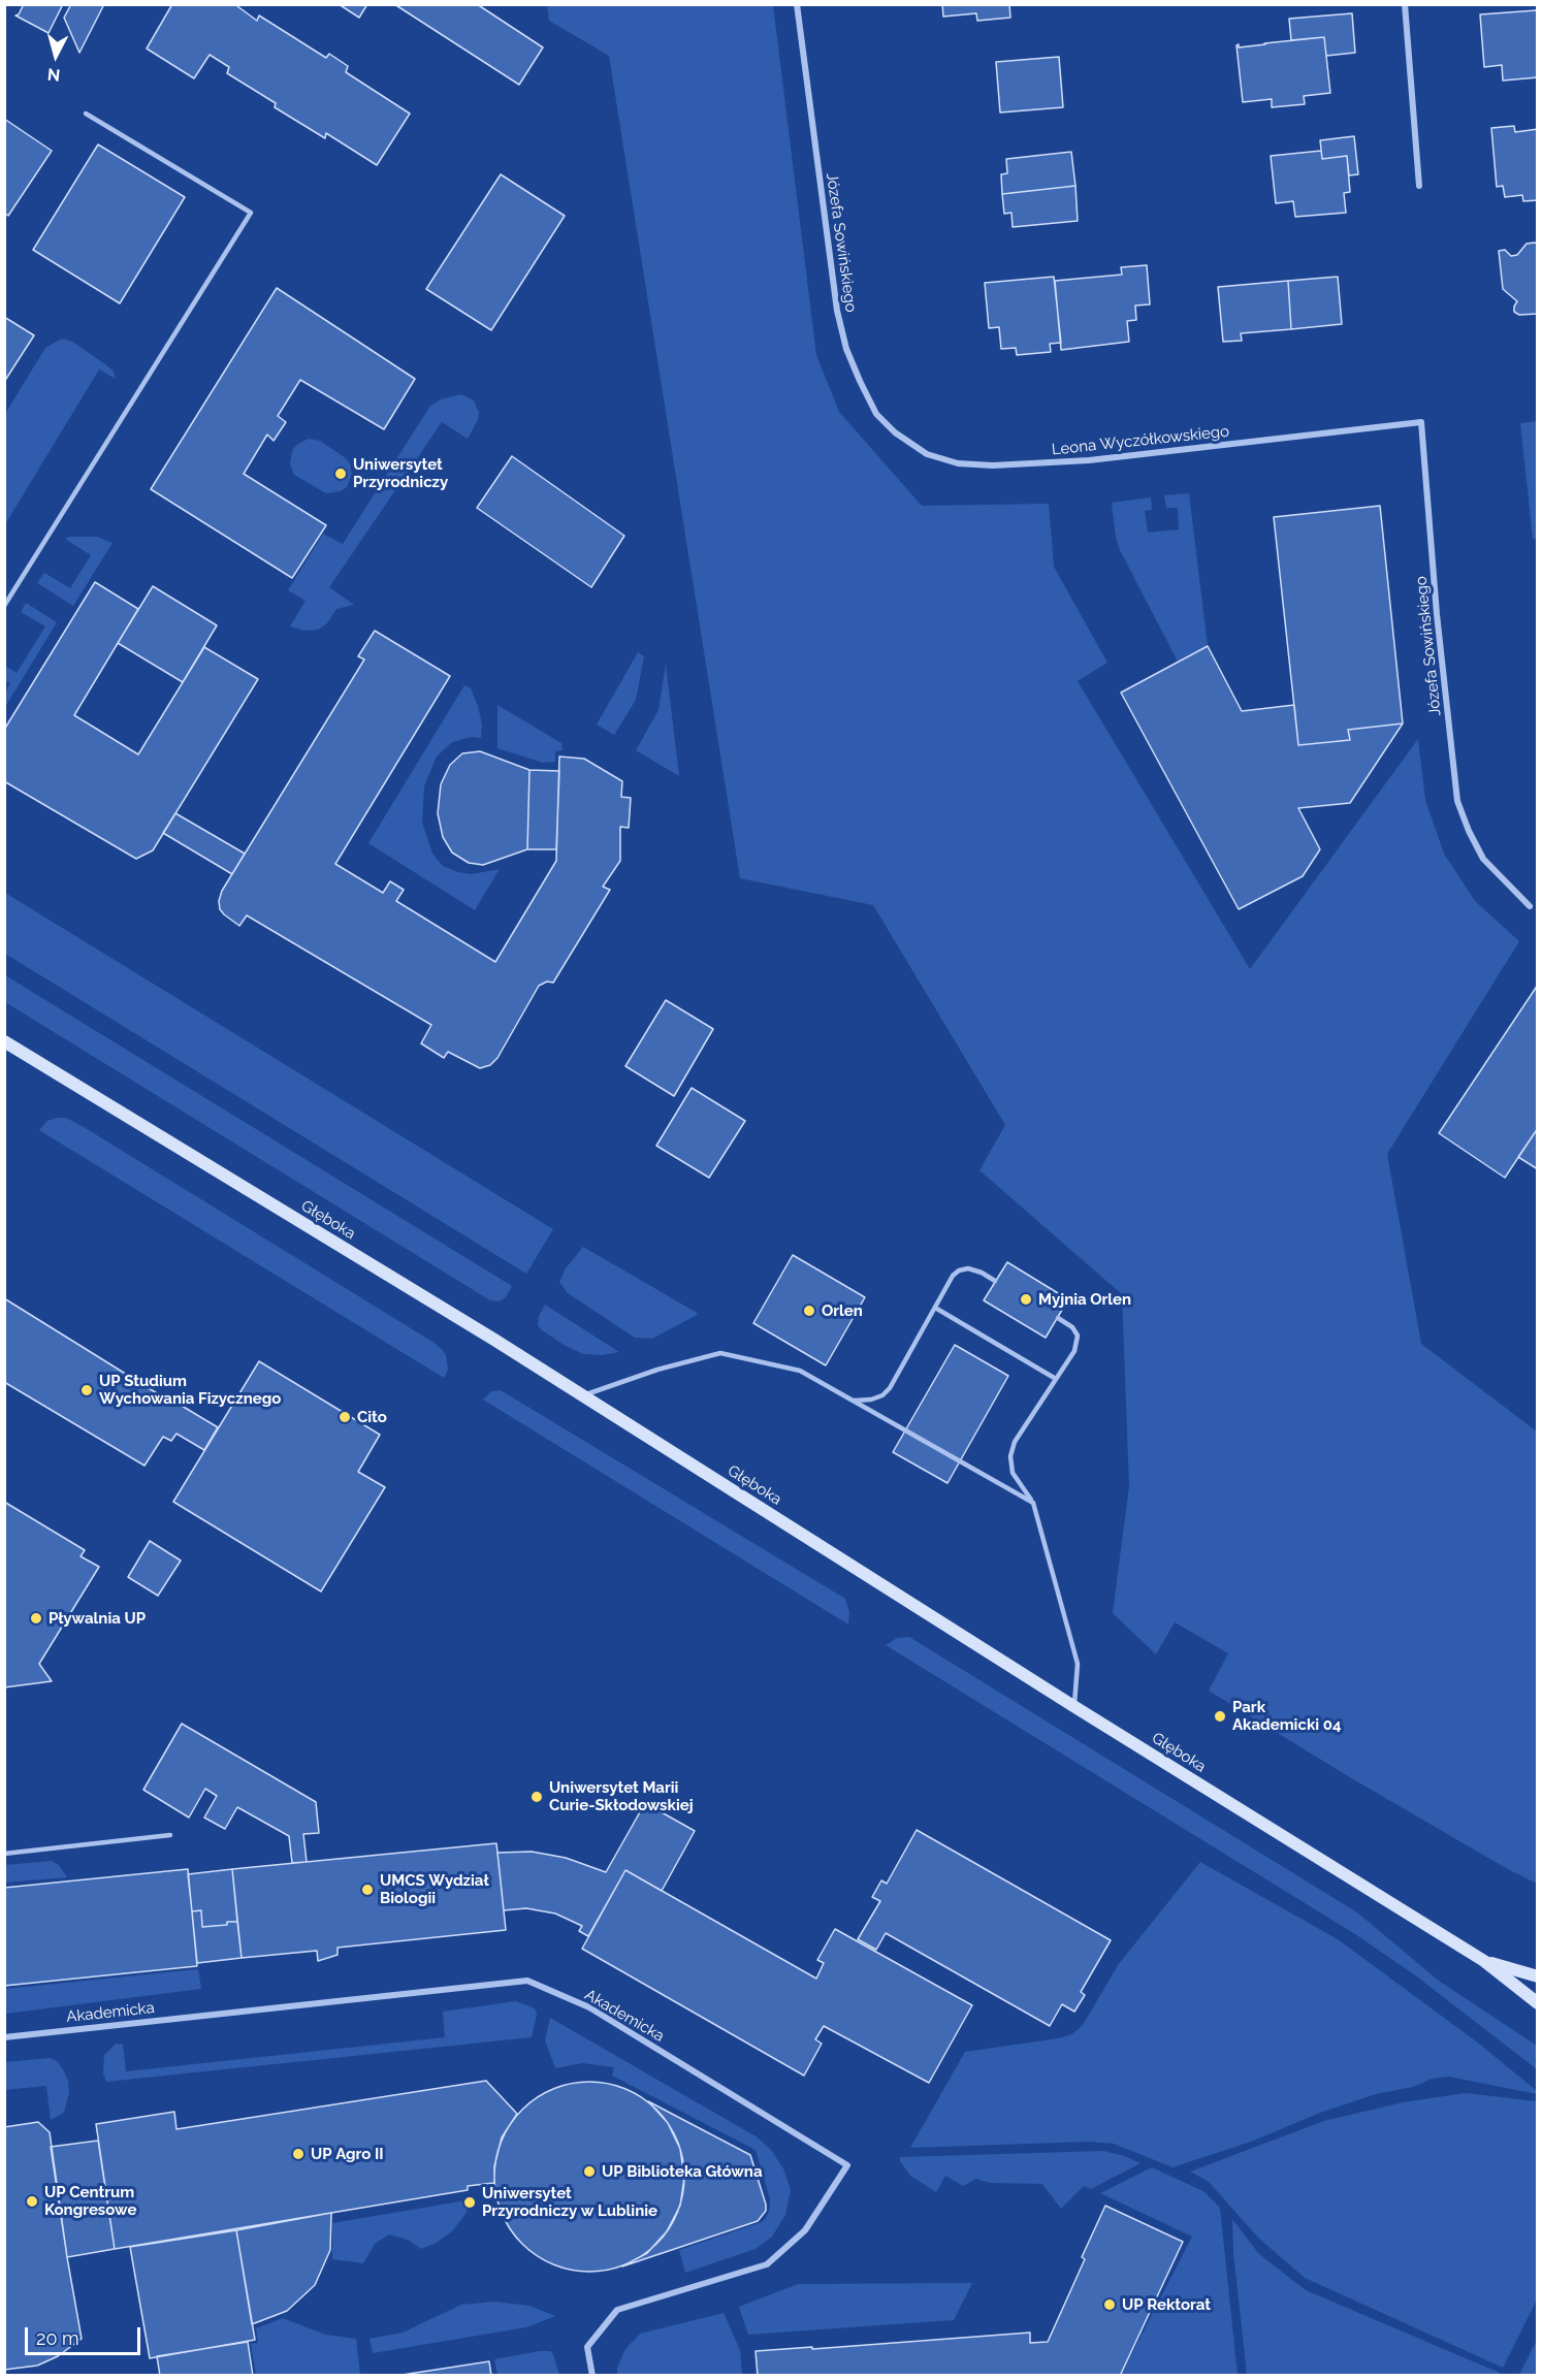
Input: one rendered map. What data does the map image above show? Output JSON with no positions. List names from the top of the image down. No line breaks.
{"streets":{"street":["Józefa Sowińskiego","Leona Wyczółkowskiego","Głęboka","Akademicka"]},"crossings":[["Józefa Sowińskiego","Leona Wyczółkowskiego"]],"places":["Uniwersytet Przyrodniczy","Myjnia Orlen","Orlen","UP Studium Wychowania Fizycznego","Cito","Pływalnia UP","Park Akademicki 04","Uniwersytet Marii Curie-Skłodowskiej","UMCS Wydział Biologii","UP Agro II","UP Biblioteka Główna","UP Centrum Kongresowe","Uniwersytet Przyrodniczy w Lublinie","UP Rektorat"],"scale_bar":"20 m","north":"bottom"}
